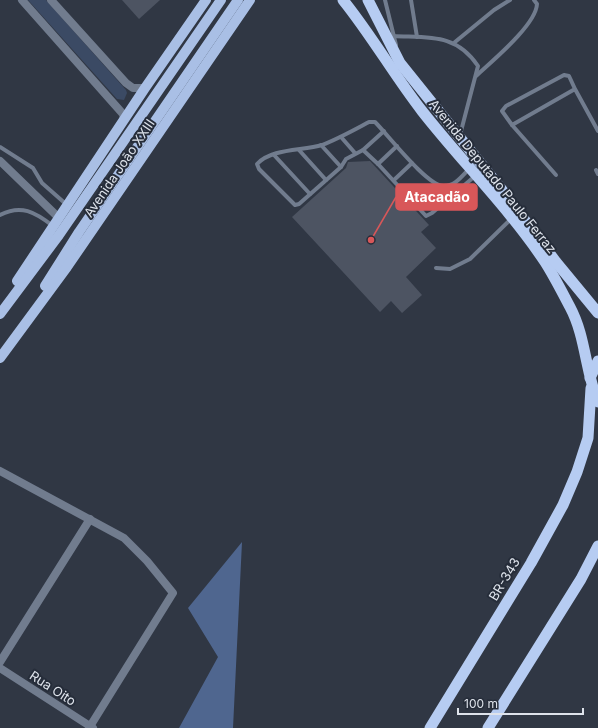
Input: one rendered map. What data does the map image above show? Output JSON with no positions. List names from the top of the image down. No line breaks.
{"streets":{"highway":["Avenida Deputado Paulo Ferraz","BR-343"],"main road":["Avenida João XXIII"],"street":["Rua Oito"]},"crossings":[["Avenida Deputado Paulo Ferraz","BR-343"]],"places":["Atacadão"],"scale_bar":"100 m"}
